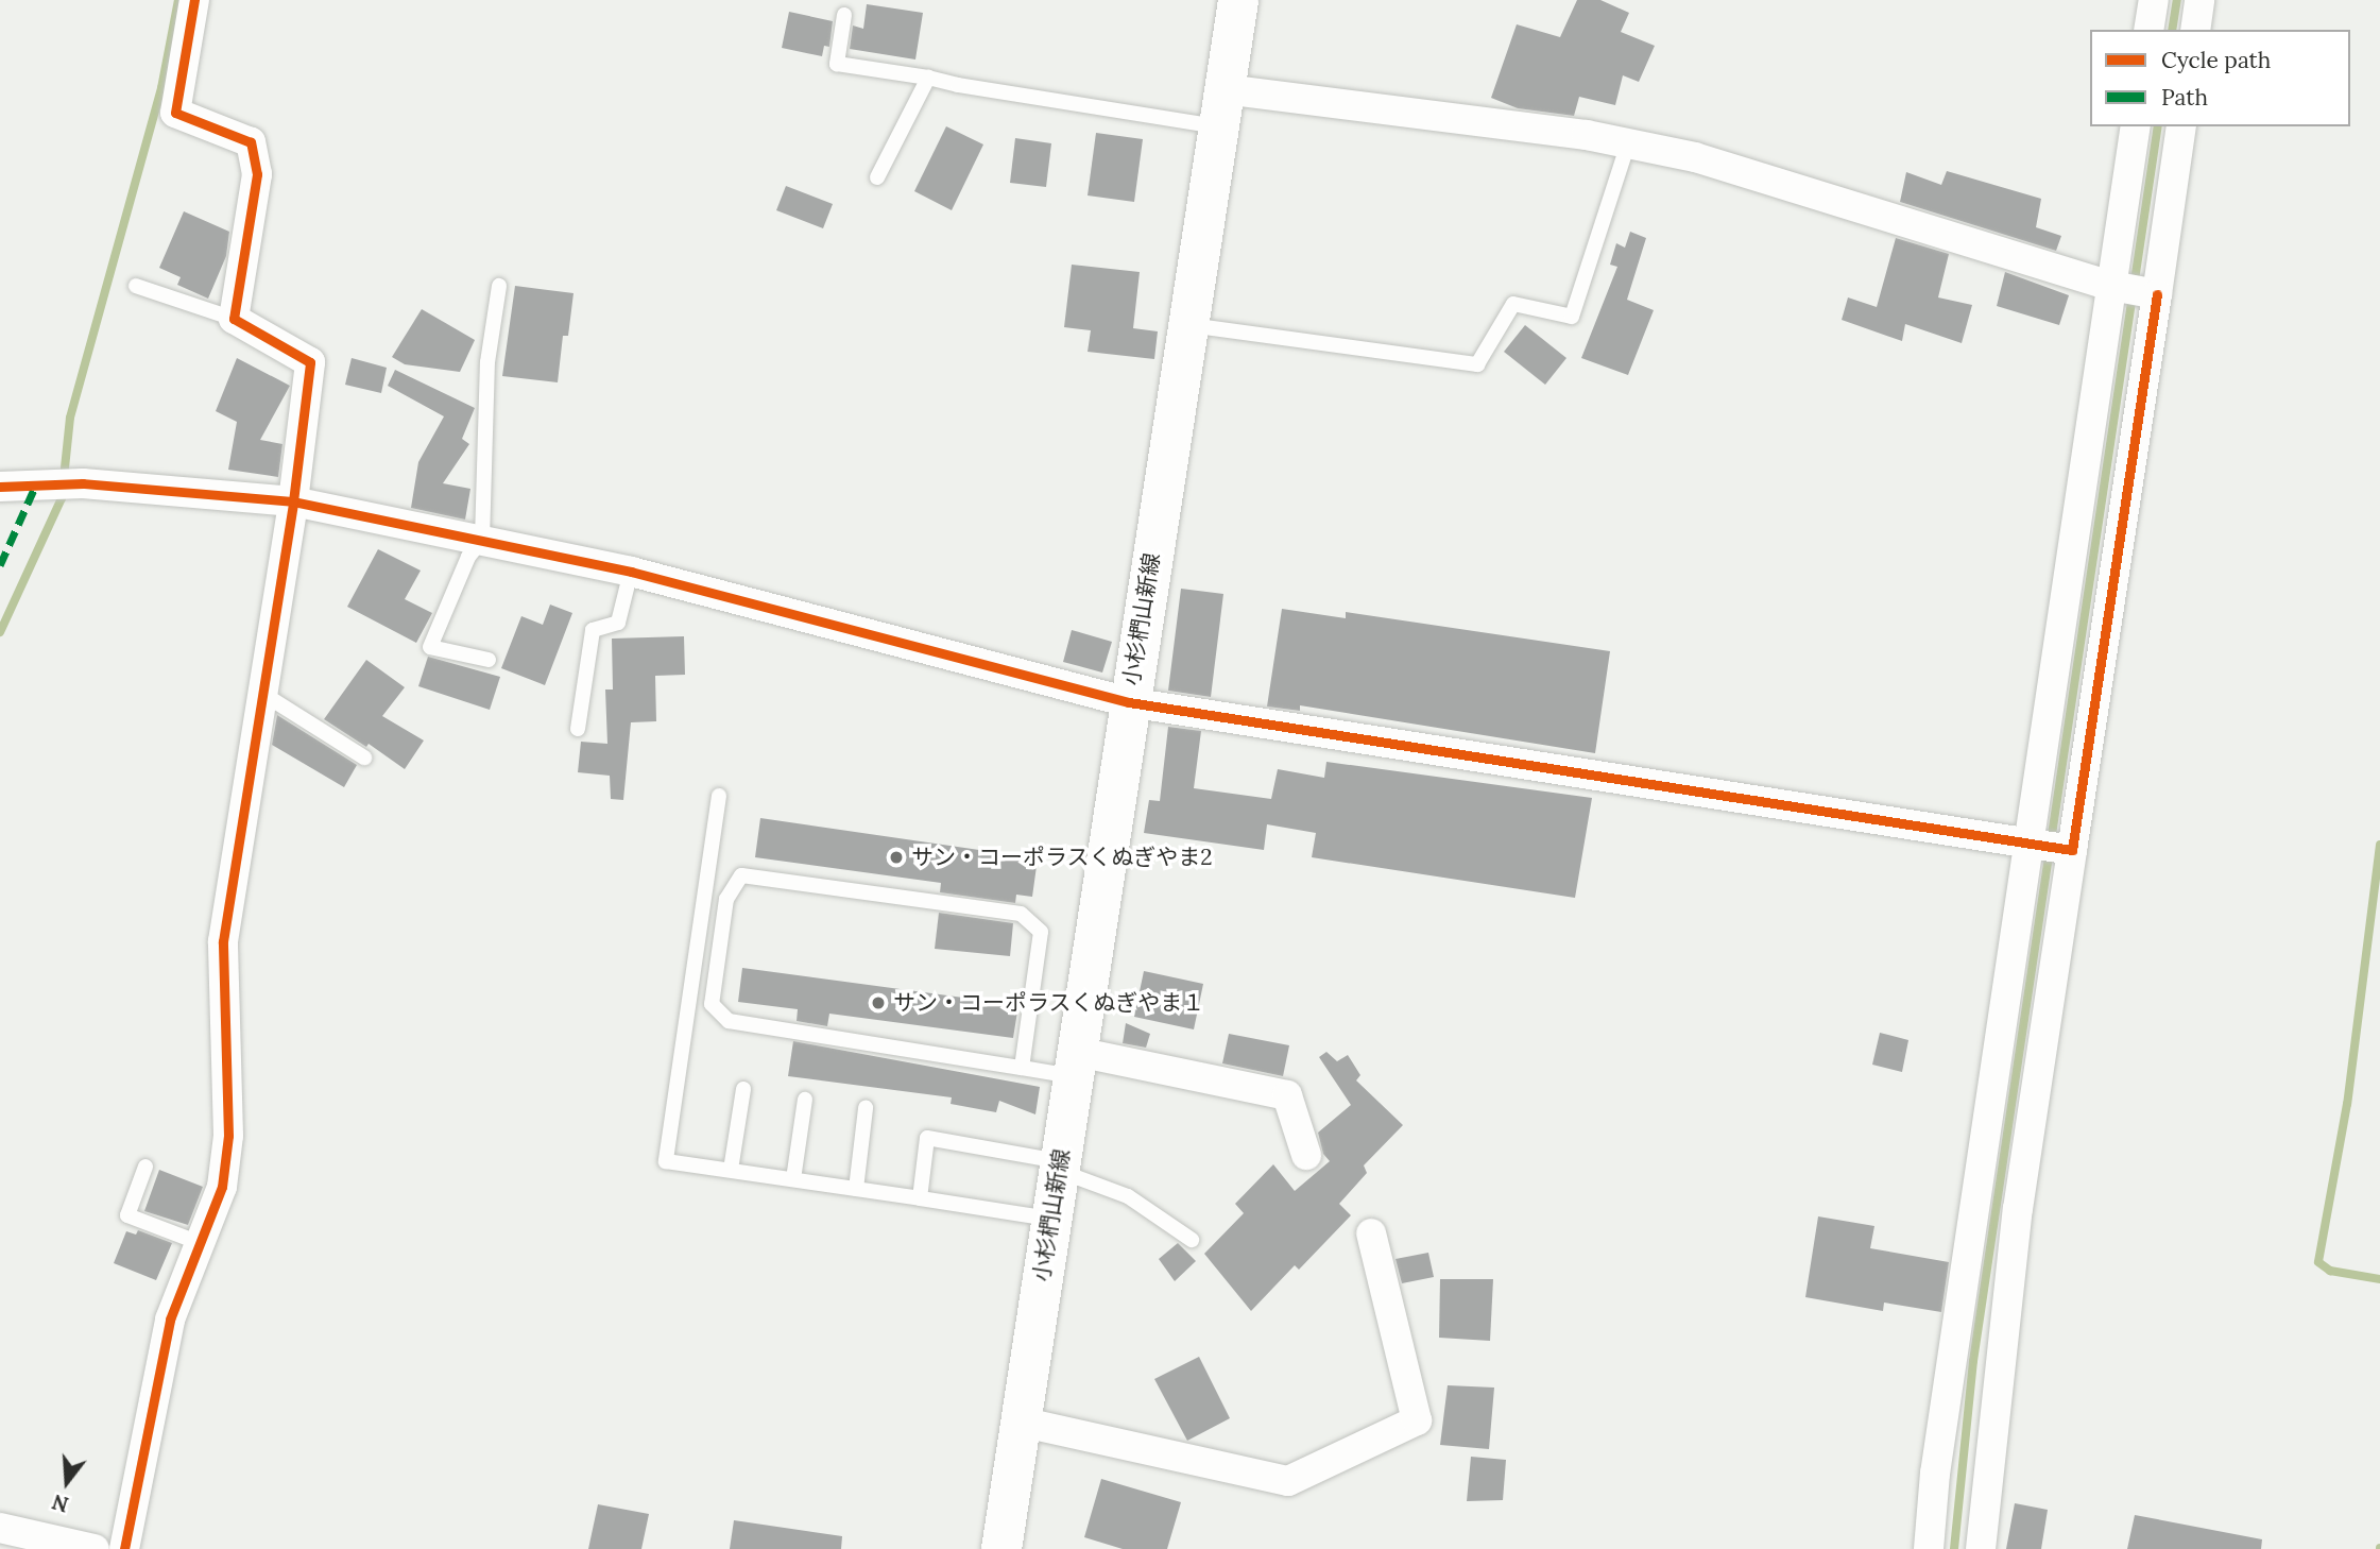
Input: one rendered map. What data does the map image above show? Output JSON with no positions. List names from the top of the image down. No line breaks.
{"streets":{"main road":["小杉椚山新線"]},"places":["サン・コーポラスくぬぎやま2","サン・コーポラスくぬぎやま１"],"legend":["Cycle path","Path"],"north":"bottom"}
